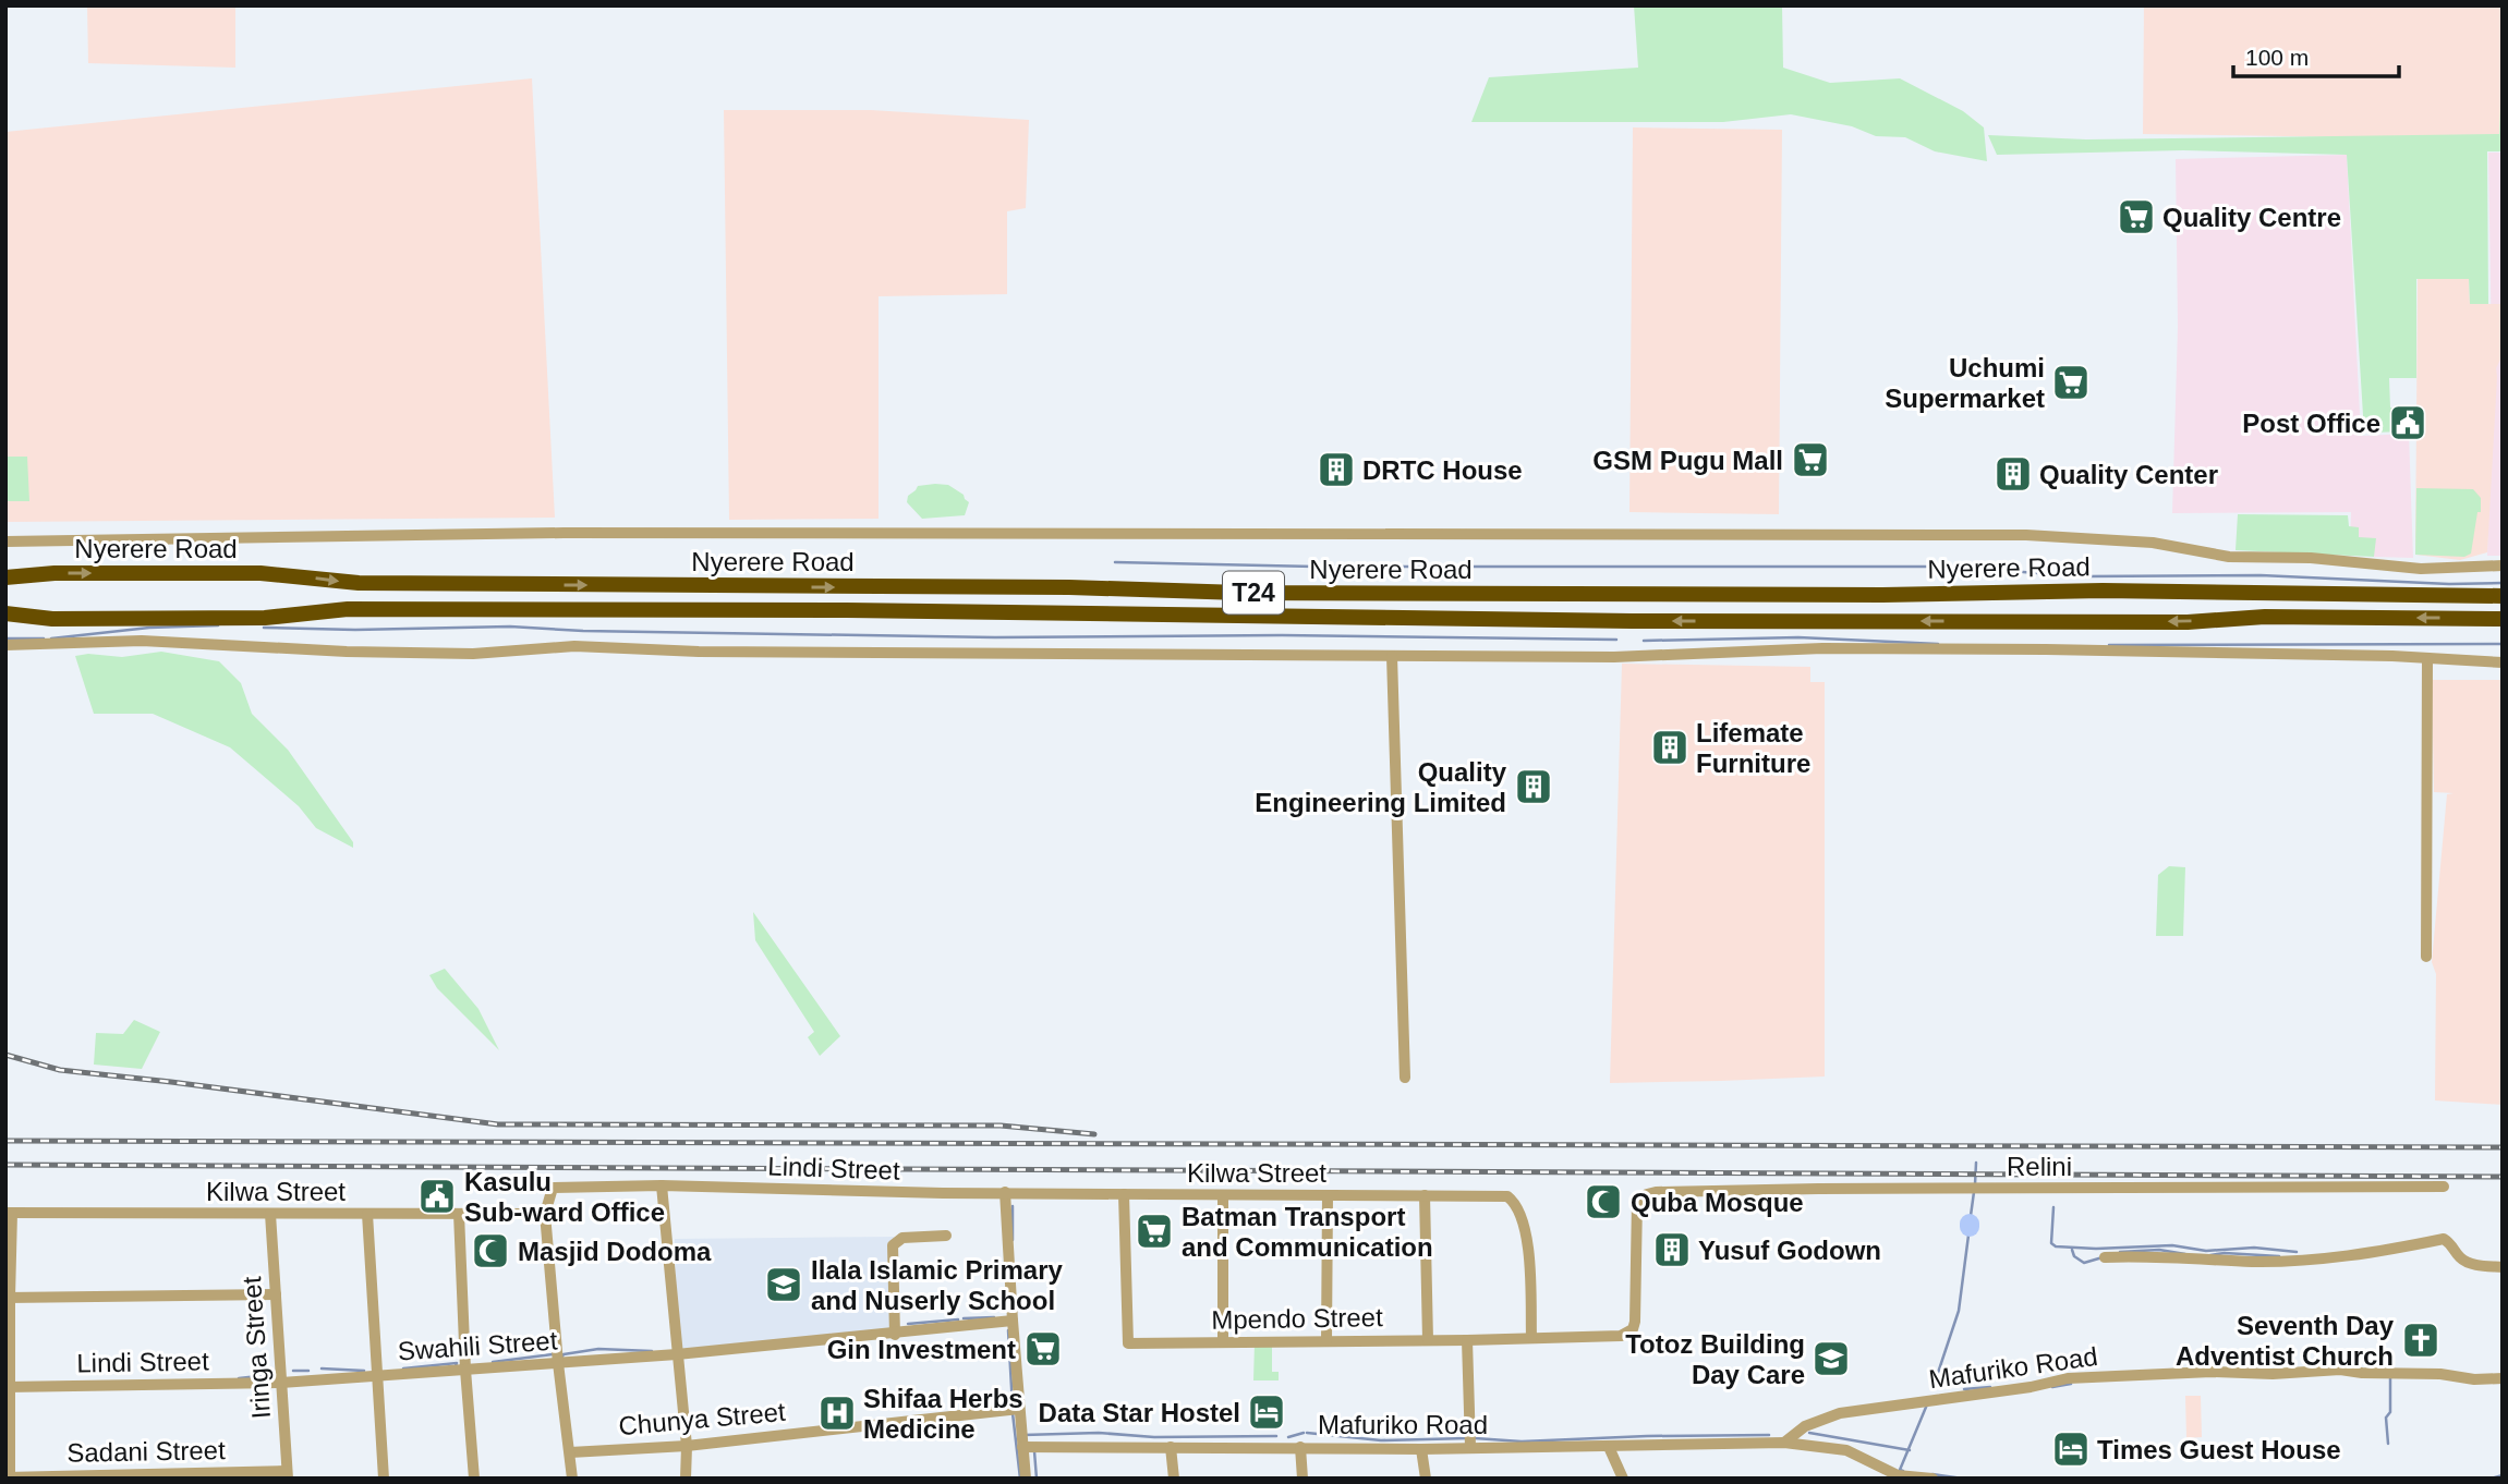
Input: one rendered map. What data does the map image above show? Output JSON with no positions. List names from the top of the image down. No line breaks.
{"streets":{"highway":["Nyerere Road","T24"],"street":["Relini","Lindi Street","Kilwa Street","Mpendo Street","Swahili Street","Iringa Street","Mafuriko Road","Chunya Street","Sadani Street"]},"crossings":[["Relini","Mpendo Street"],["Lindi Street","Kilwa Street"],["Lindi Street","Swahili Street"],["Lindi Street","Iringa Street"],["Kilwa Street","Mpendo Street"],["Kilwa Street","Iringa Street"],["Swahili Street","Iringa Street"],["Iringa Street","Sadani Street"]],"places":{"supermarket":["Quality Centre","Uchumi Supermarket","GSM Pugu Mall","Batman Transport and Communication","Gin Investment"],"public building":["Post Office","Kasulu Sub-ward Office"],"building":["DRTC House","Quality Center","Lifemate Furniture","Quality Engineering Limited","Yusuf Godown"],"mosque":["Quba Mosque","Masjid Dodoma"],"school or university":["Ilala Islamic Primary and Nuserly School","Totoz Building Day Care"],"church":["Seventh Day Adventist Church"],"hotel":["Data Star Hostel","Times Guest House"],"hospital":["Shifaa Herbs Medicine"]},"scale_bar":"100 m"}
